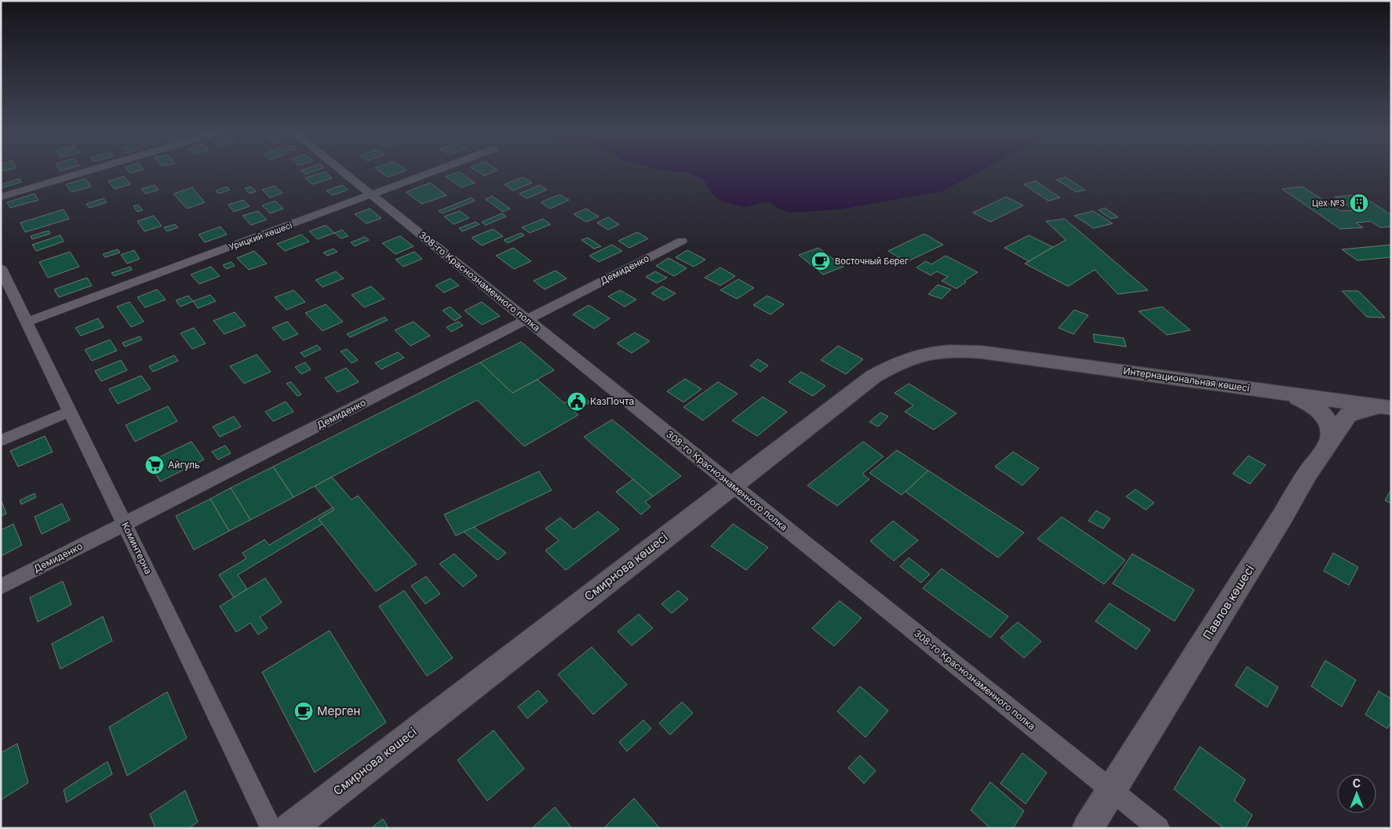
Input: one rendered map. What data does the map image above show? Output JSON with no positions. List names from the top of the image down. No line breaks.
{"streets":{"street":["Урицкий көшесі","Демиденко","308-го Краснознаменного полка","Интернациональная көшесі","Коминтерна","Смирнова көшесі","Павлов көшесі"]},"crossings":[["Урицкий көшесі","308-го Краснознаменного полка"],["Урицкий көшесі","Коминтерна"],["Демиденко","308-го Краснознаменного полка"],["Демиденко","Коминтерна"],["308-го Краснознаменного полка","Смирнова көшесі"],["308-го Краснознаменного полка","Павлов көшесі"],["Интернациональная көшесі","Смирнова көшесі"],["Интернациональная көшесі","Павлов көшесі"]],"places":{"building":["Цех №3"],"cafe":["Восточный Берег","Мерген"],"public building":["КазПочта"],"supermarket":["Айгуль"]},"north":"top"}
